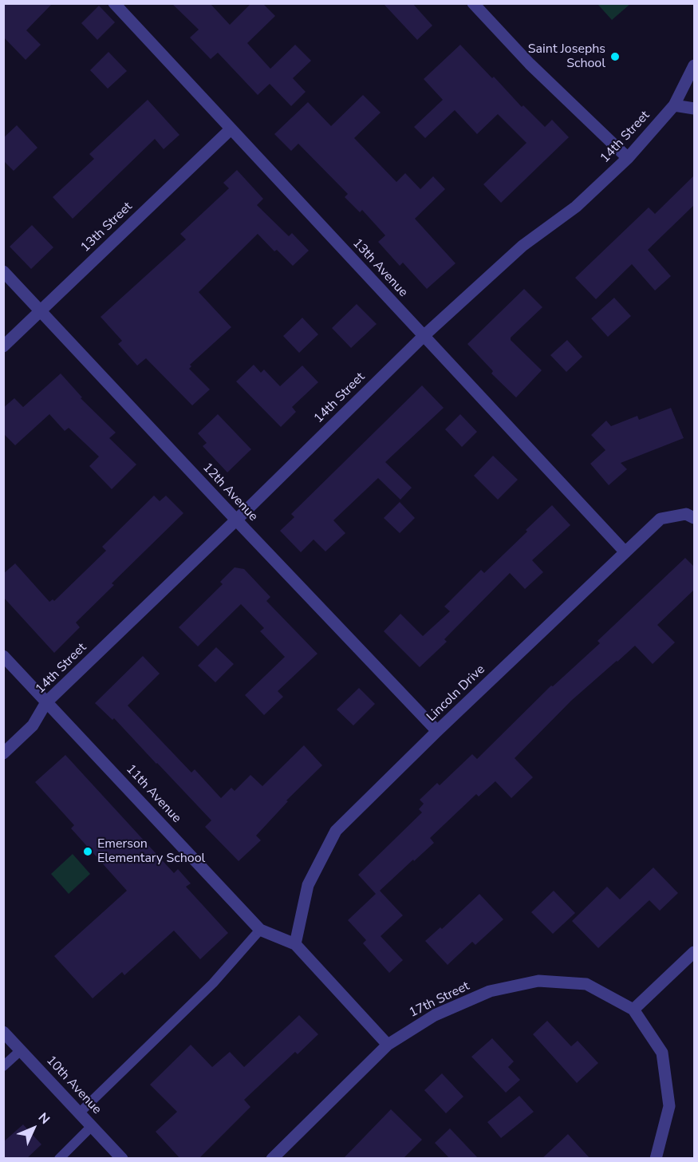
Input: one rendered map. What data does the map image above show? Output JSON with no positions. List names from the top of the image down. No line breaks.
{"streets":{"street":["14th Street","13th Street","13th Avenue","12th Avenue","Lincoln Drive","11th Avenue","17th Street","10th Avenue"]},"crossings":[["14th Street","13th Avenue"],["14th Street","12th Avenue"],["14th Street","11th Avenue"],["13th Street","13th Avenue"],["13th Street","12th Avenue"],["13th Avenue","Lincoln Drive"],["12th Avenue","Lincoln Drive"],["Lincoln Drive","11th Avenue"],["11th Avenue","17th Street"]],"places":["Saint Josephs School","Emerson Elementary School"],"north":"top right"}
